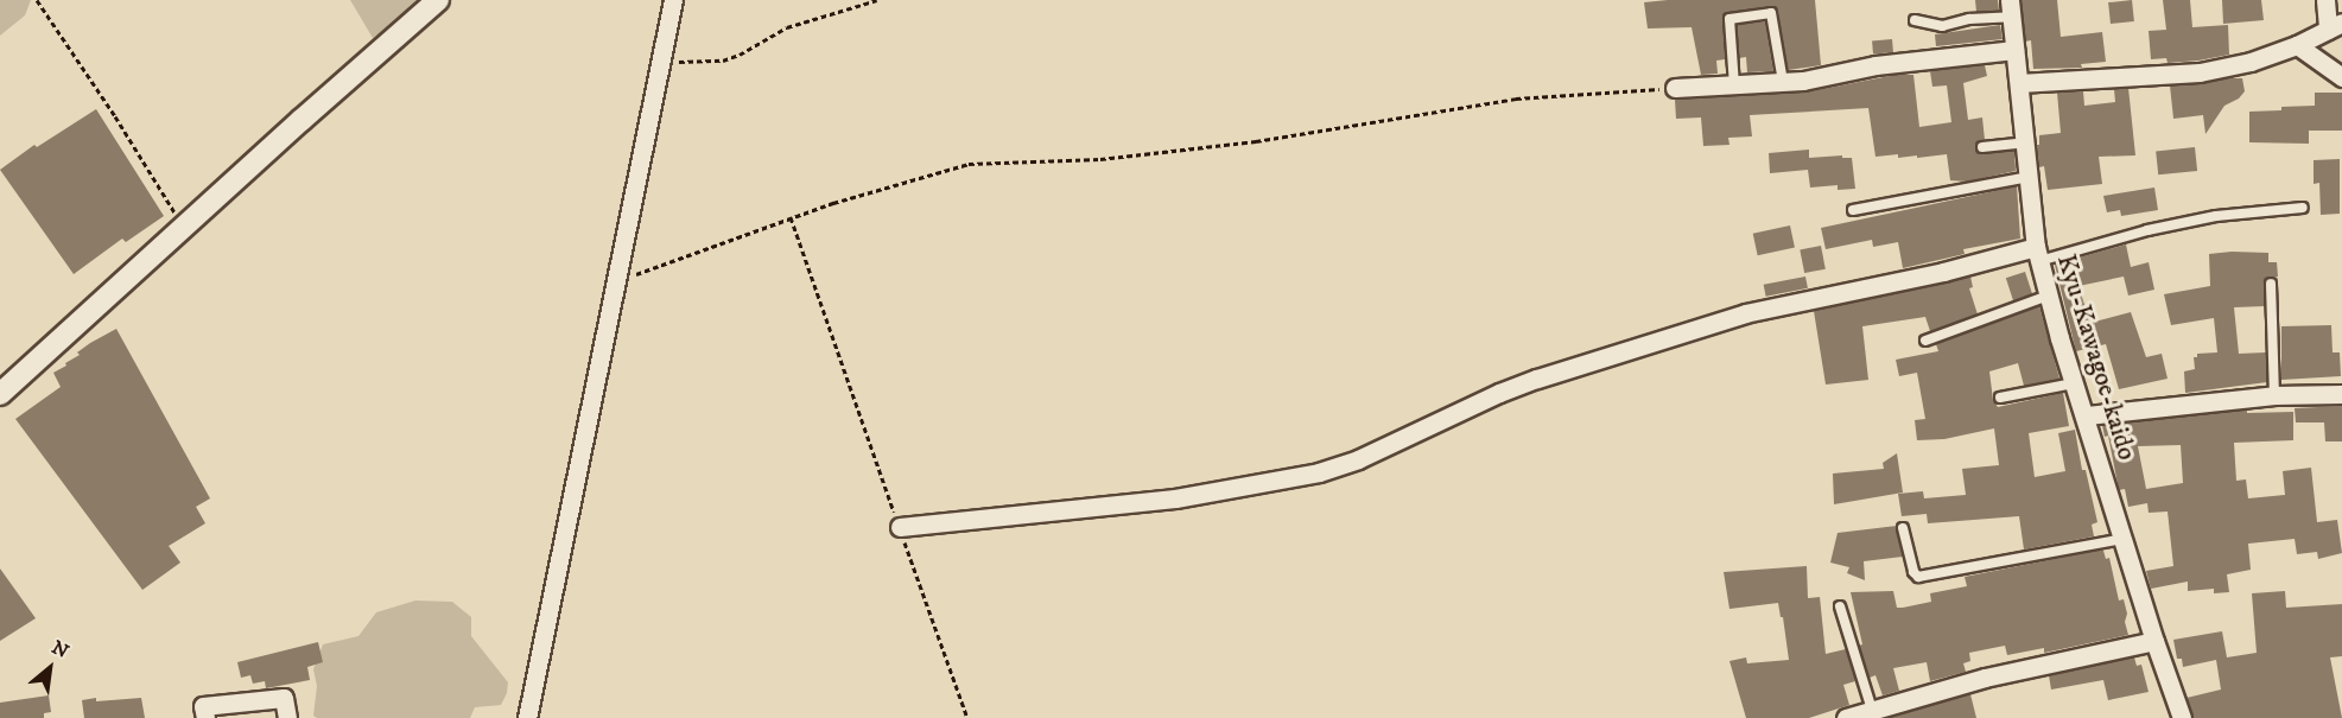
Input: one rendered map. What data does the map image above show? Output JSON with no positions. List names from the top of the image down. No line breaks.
{"streets":{"street":["Kyu-Kawagoe-kaido"]},"north":"top right"}
